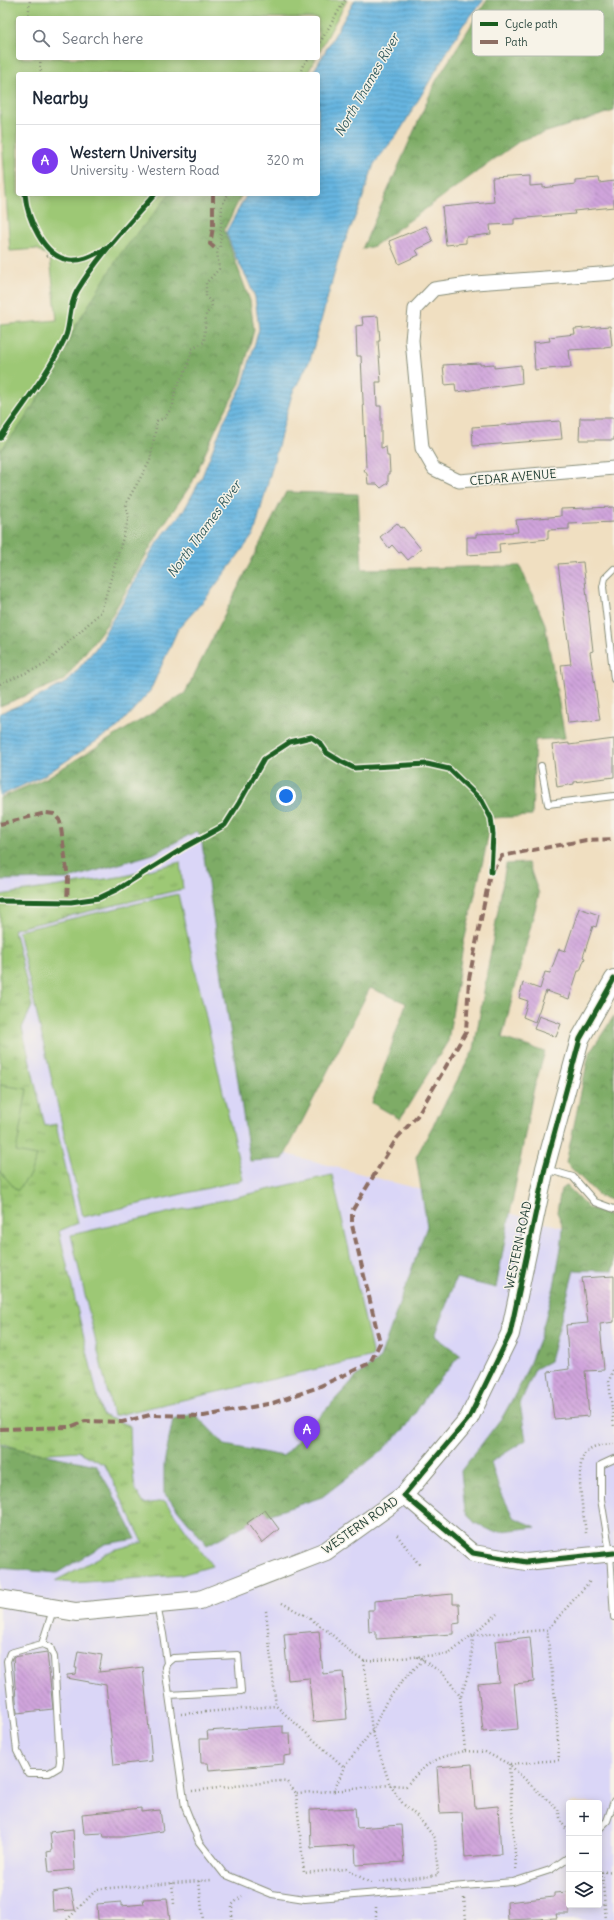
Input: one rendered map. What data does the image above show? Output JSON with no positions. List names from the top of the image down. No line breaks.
{"streets":{"main road":["WESTERN ROAD"],"street":["CEDAR AVENUE"]},"water":["North Thames River"],"legend":["Cycle path","Path"],"page":{"search":"Search here","heading":"Nearby","list":[{"mark":"A","name":"Western University","note":"University · Western Road","value":"320 m"}],"pins":"A","map_buttons":["+","−"]}}
